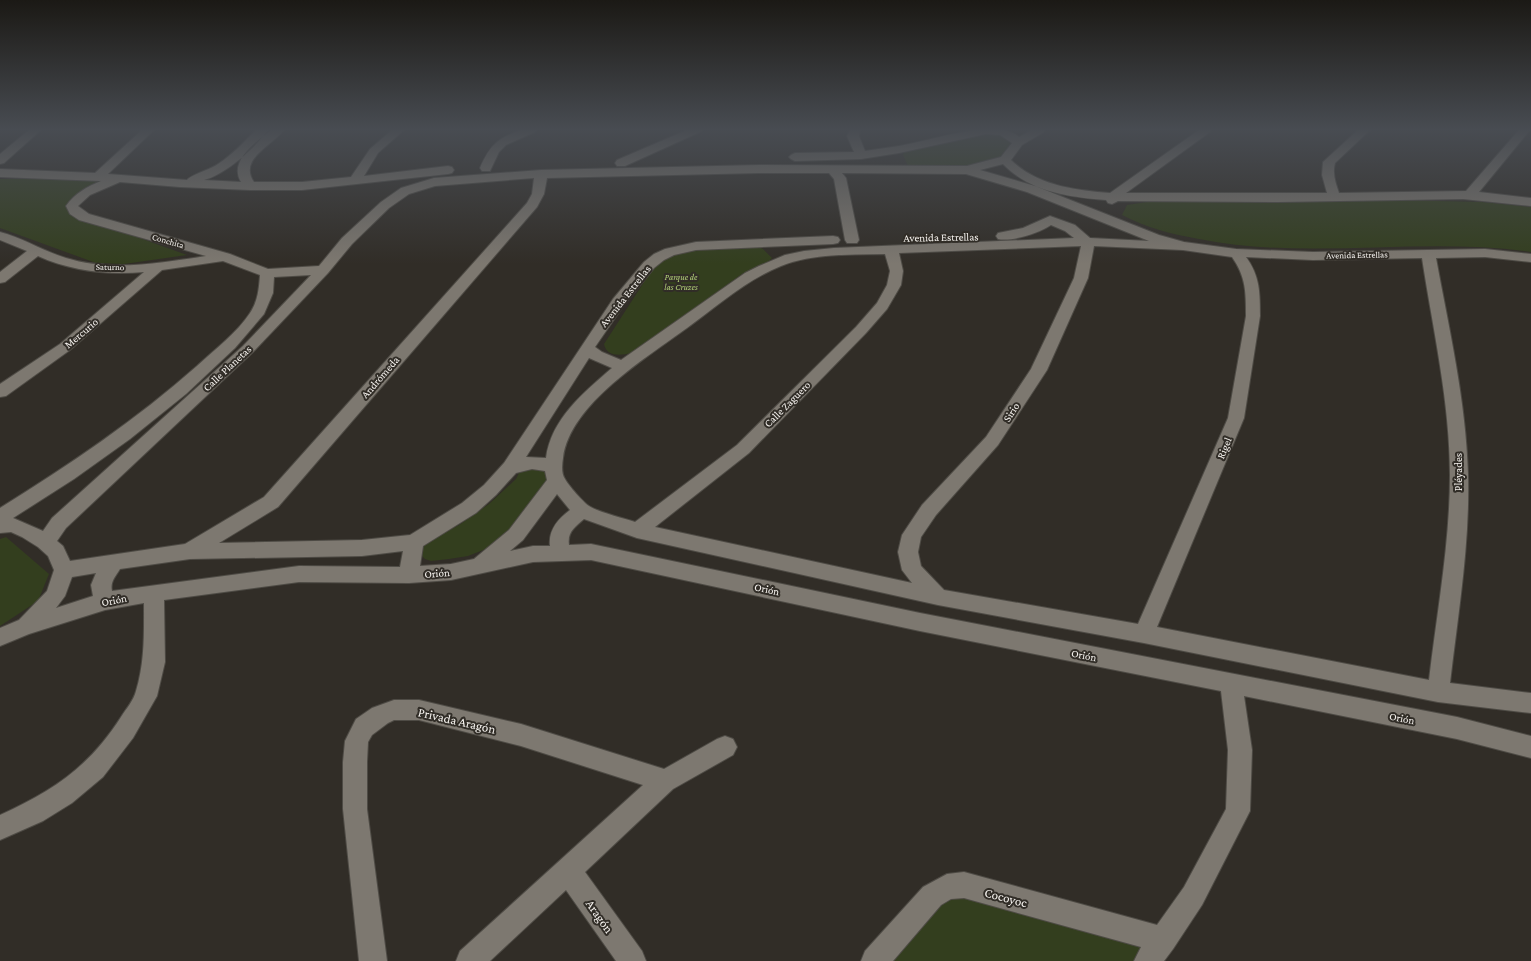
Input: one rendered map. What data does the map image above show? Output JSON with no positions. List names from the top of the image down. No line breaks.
{"streets":{"street":["Avenida Estrellas","Conchita","Saturno","Mercurio","Calle Planetas","Andrómeda","Calle Zaguero","Sirio","Rigel","Pléyades","Orión","Privada Aragón","Cocoyoc","Aragón"]},"crossings":[["Avenida Estrellas","Calle Zaguero"],["Avenida Estrellas","Sirio"],["Avenida Estrellas","Rigel"],["Avenida Estrellas","Pléyades"],["Avenida Estrellas","Orión"],["Conchita","Saturno"],["Conchita","Calle Planetas"],["Saturno","Mercurio"]],"parks":["Parque de las Cruzes"]}
